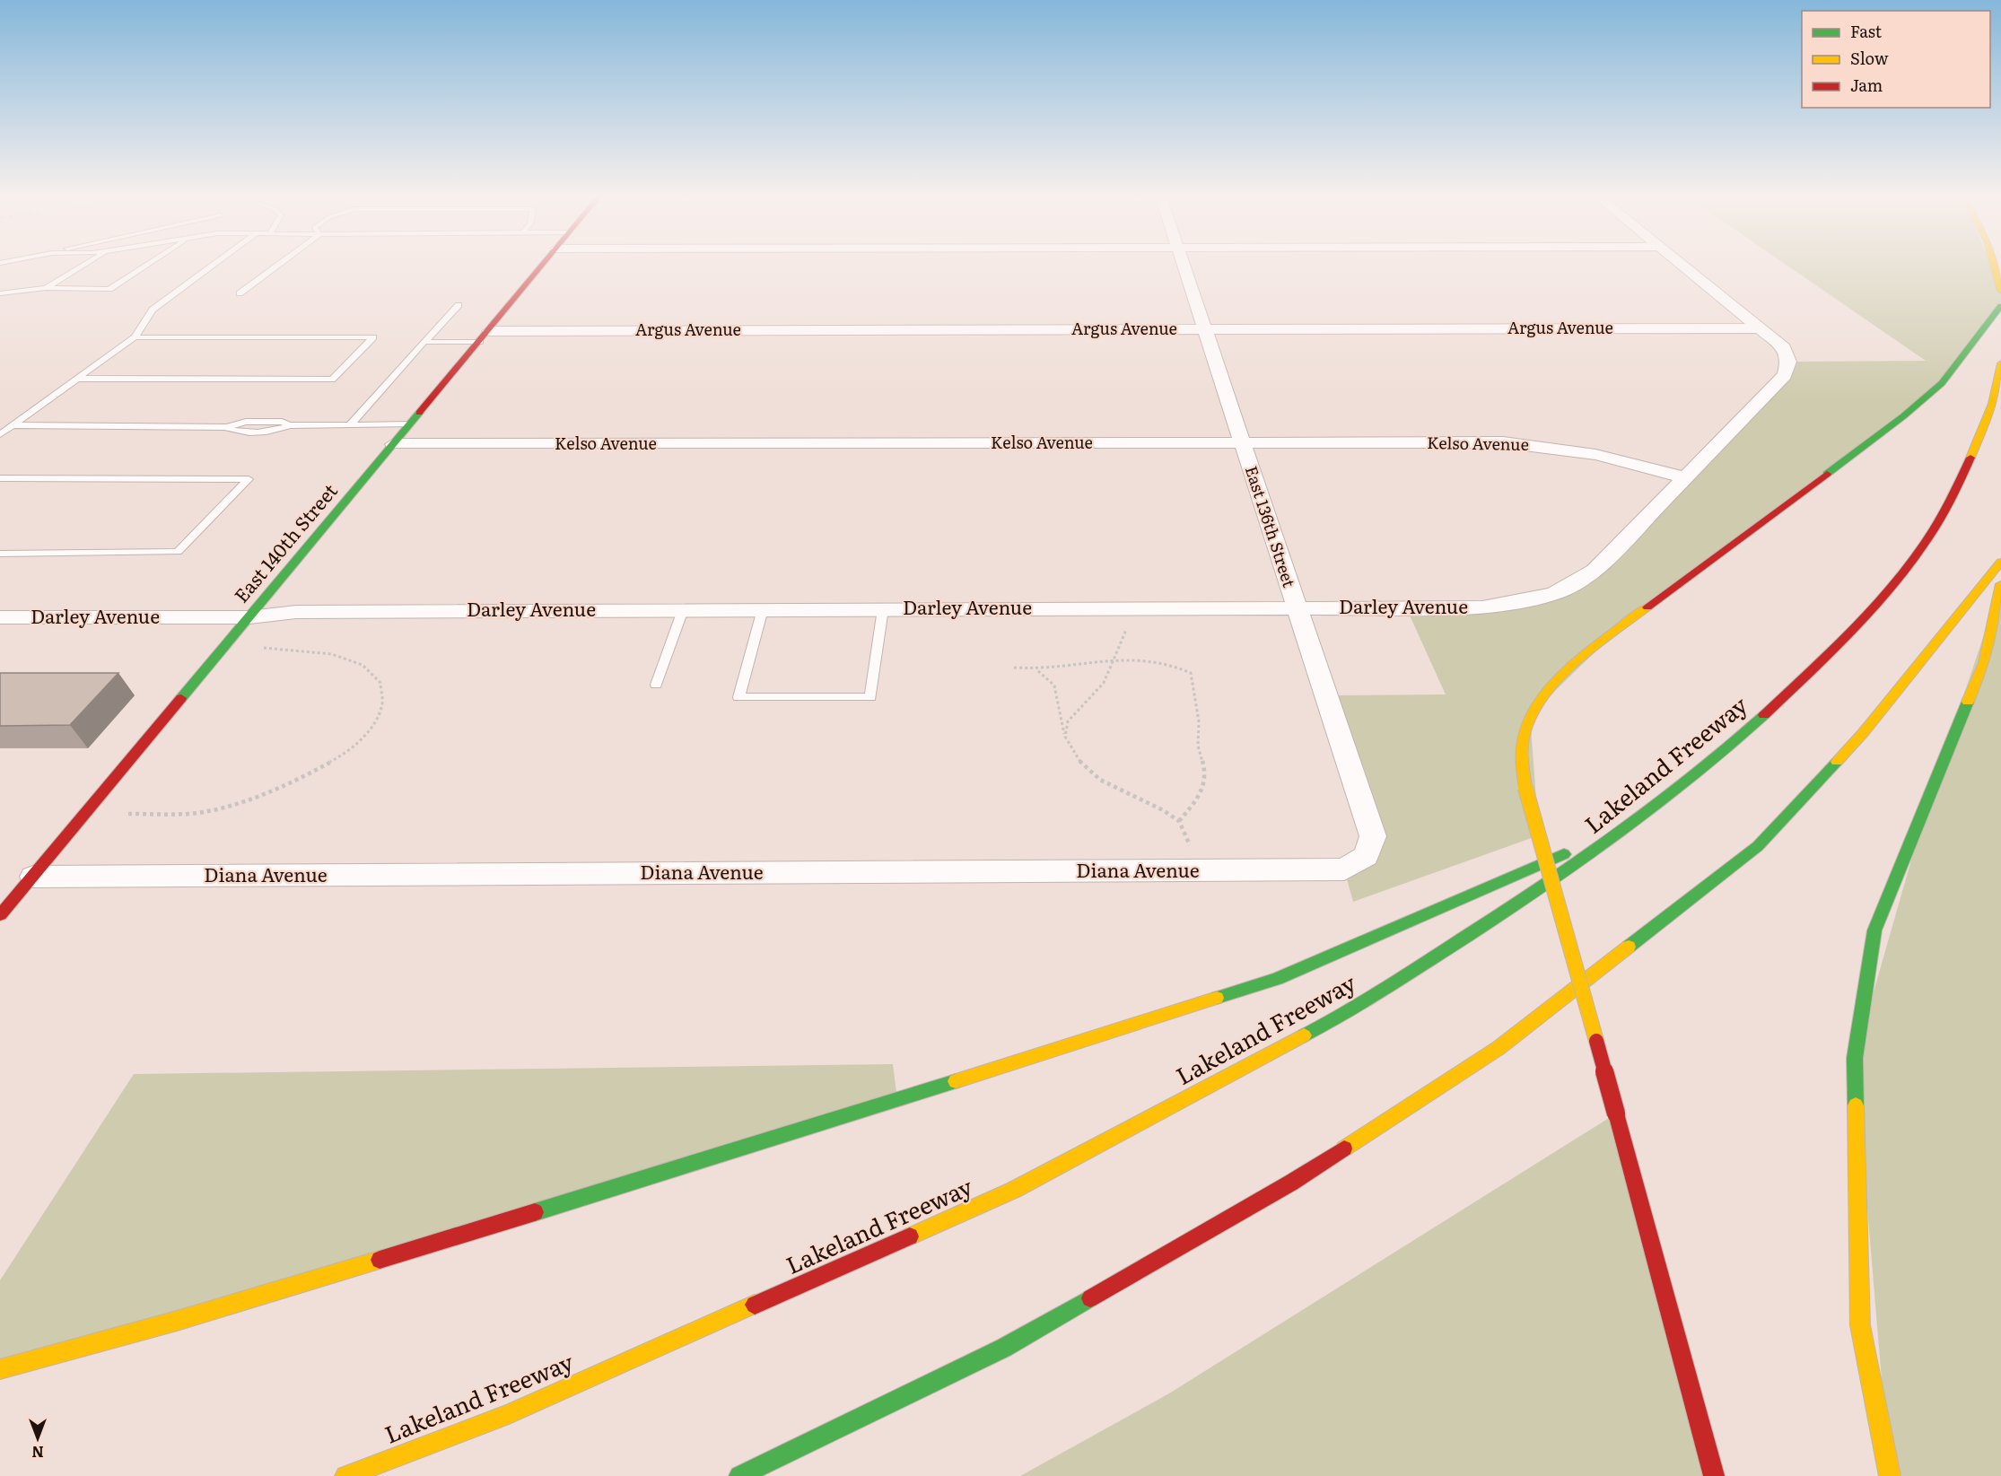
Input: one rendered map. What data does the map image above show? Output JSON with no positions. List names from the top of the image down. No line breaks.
{"streets":{"main road":["East 140th Street","Lakeland Freeway"],"street":["Argus Avenue","Kelso Avenue","East 136th Street","Darley Avenue","Diana Avenue"]},"crossings":[["Argus Avenue","East 136th Street"],["Argus Avenue","East 140th Street"],["Argus Avenue","Darley Avenue"],["Kelso Avenue","East 136th Street"],["Kelso Avenue","East 140th Street"],["Kelso Avenue","Darley Avenue"],["East 136th Street","Darley Avenue"],["East 136th Street","Diana Avenue"],["East 140th Street","Darley Avenue"],["East 140th Street","Diana Avenue"]],"legend":["Fast","Slow","Jam"],"north":"bottom"}
